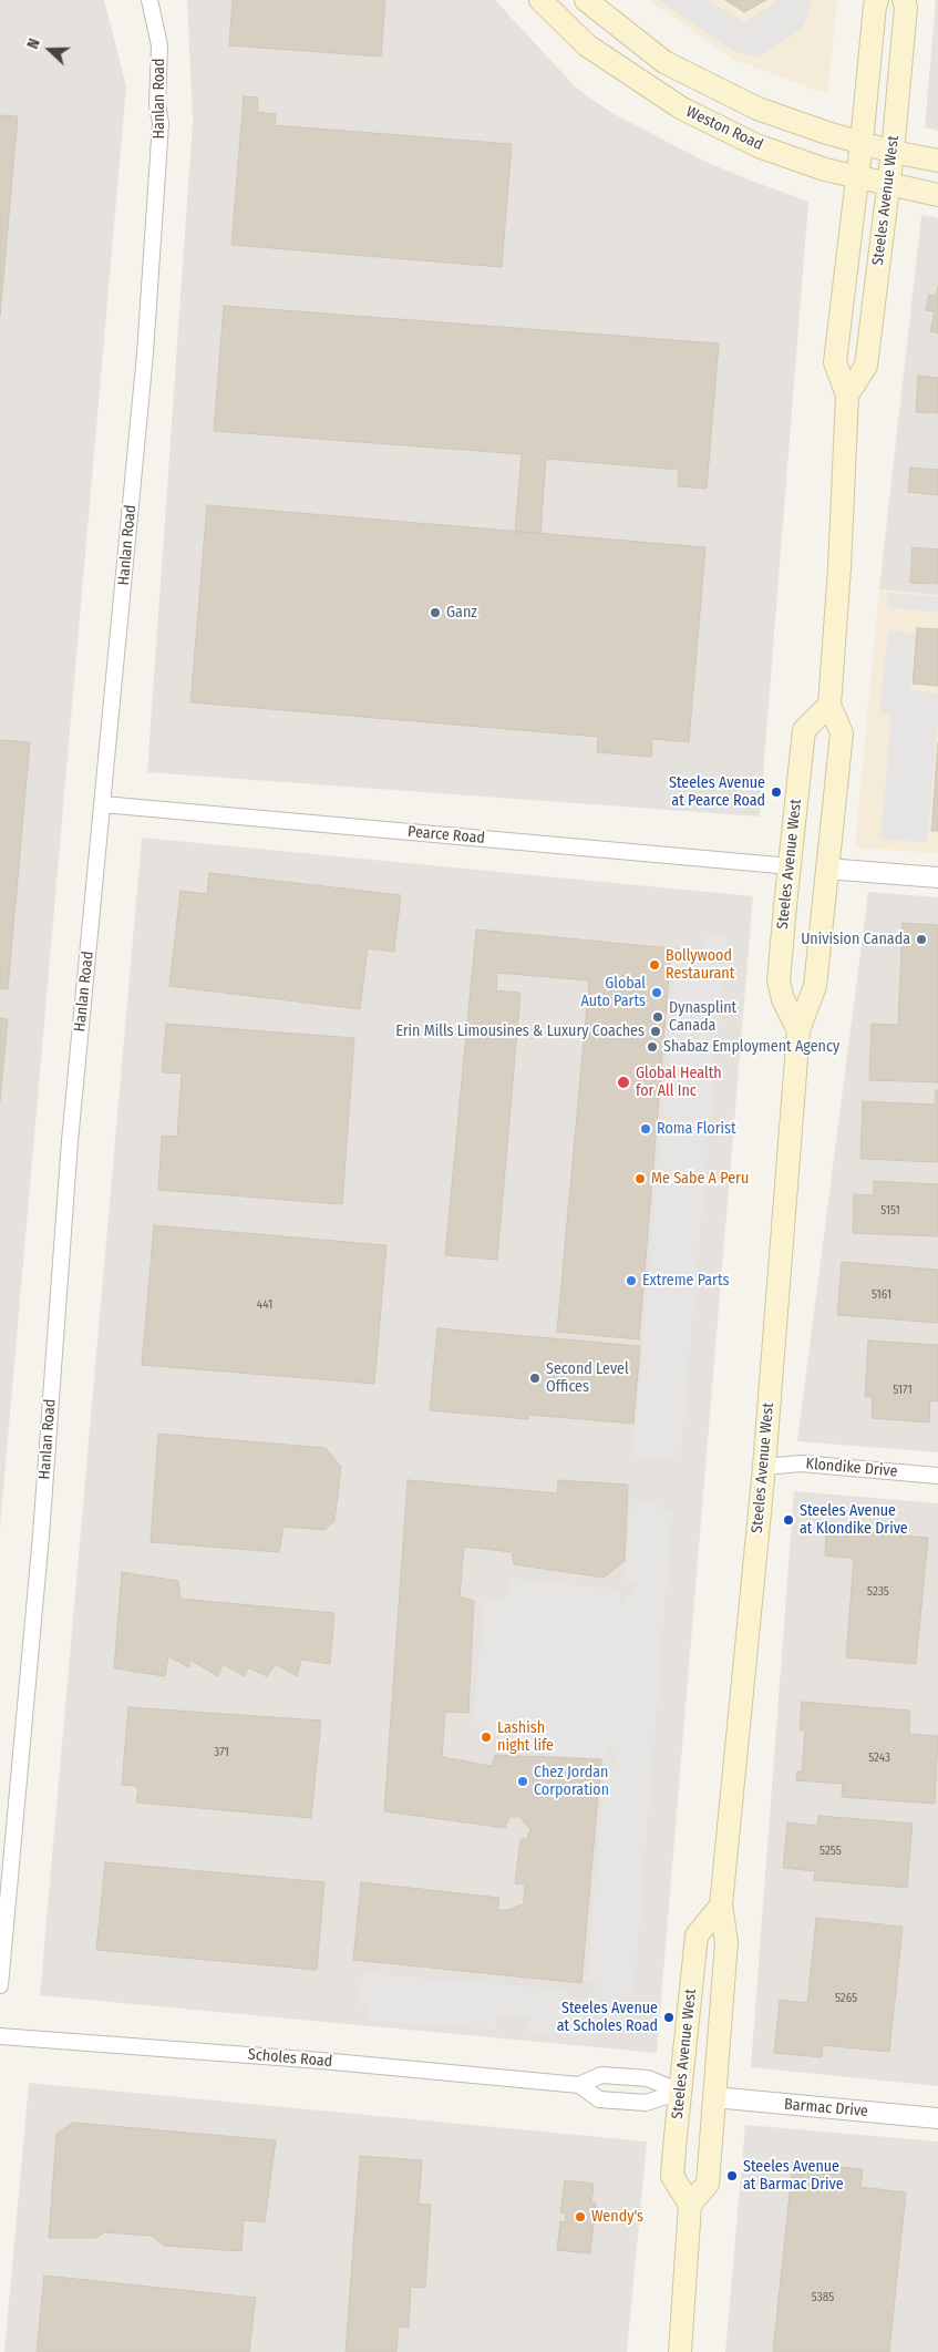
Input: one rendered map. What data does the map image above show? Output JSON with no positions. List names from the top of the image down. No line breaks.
{"streets":{"main road":["Weston Road","Steeles Avenue West"],"street":["Hanlan Road","Pearce Road","Klondike Drive","Scholes Road","Barmac Drive"]},"crossings":[["Hanlan Road","Pearce Road"],["Weston Road","Steeles Avenue West"],["Steeles Avenue West","Pearce Road"],["Steeles Avenue West","Klondike Drive"],["Steeles Avenue West","Scholes Road"],["Steeles Avenue West","Barmac Drive"]],"places":["Ganz","Steeles Avenue at Pearce Road","Univision Canada","Bollywood Restaurant","Global Auto Parts","Dynasplint Canada","Erin Mills Limousines & Luxury Coaches","Shabaz Employment Agency","Global Health for All Inc","Roma Florist","Me Sabe A Peru","Extreme Parts","Second Level Offices","Steeles Avenue at Klondike Drive","Lashish night life","Chez Jordan Corporation","Steeles Avenue at Scholes Road","Steeles Avenue at Barmac Drive","Wendy's"],"house_numbers":["5151","5161","441","5171","5235","371","5243","5255","5265","5385"],"north":"left"}
